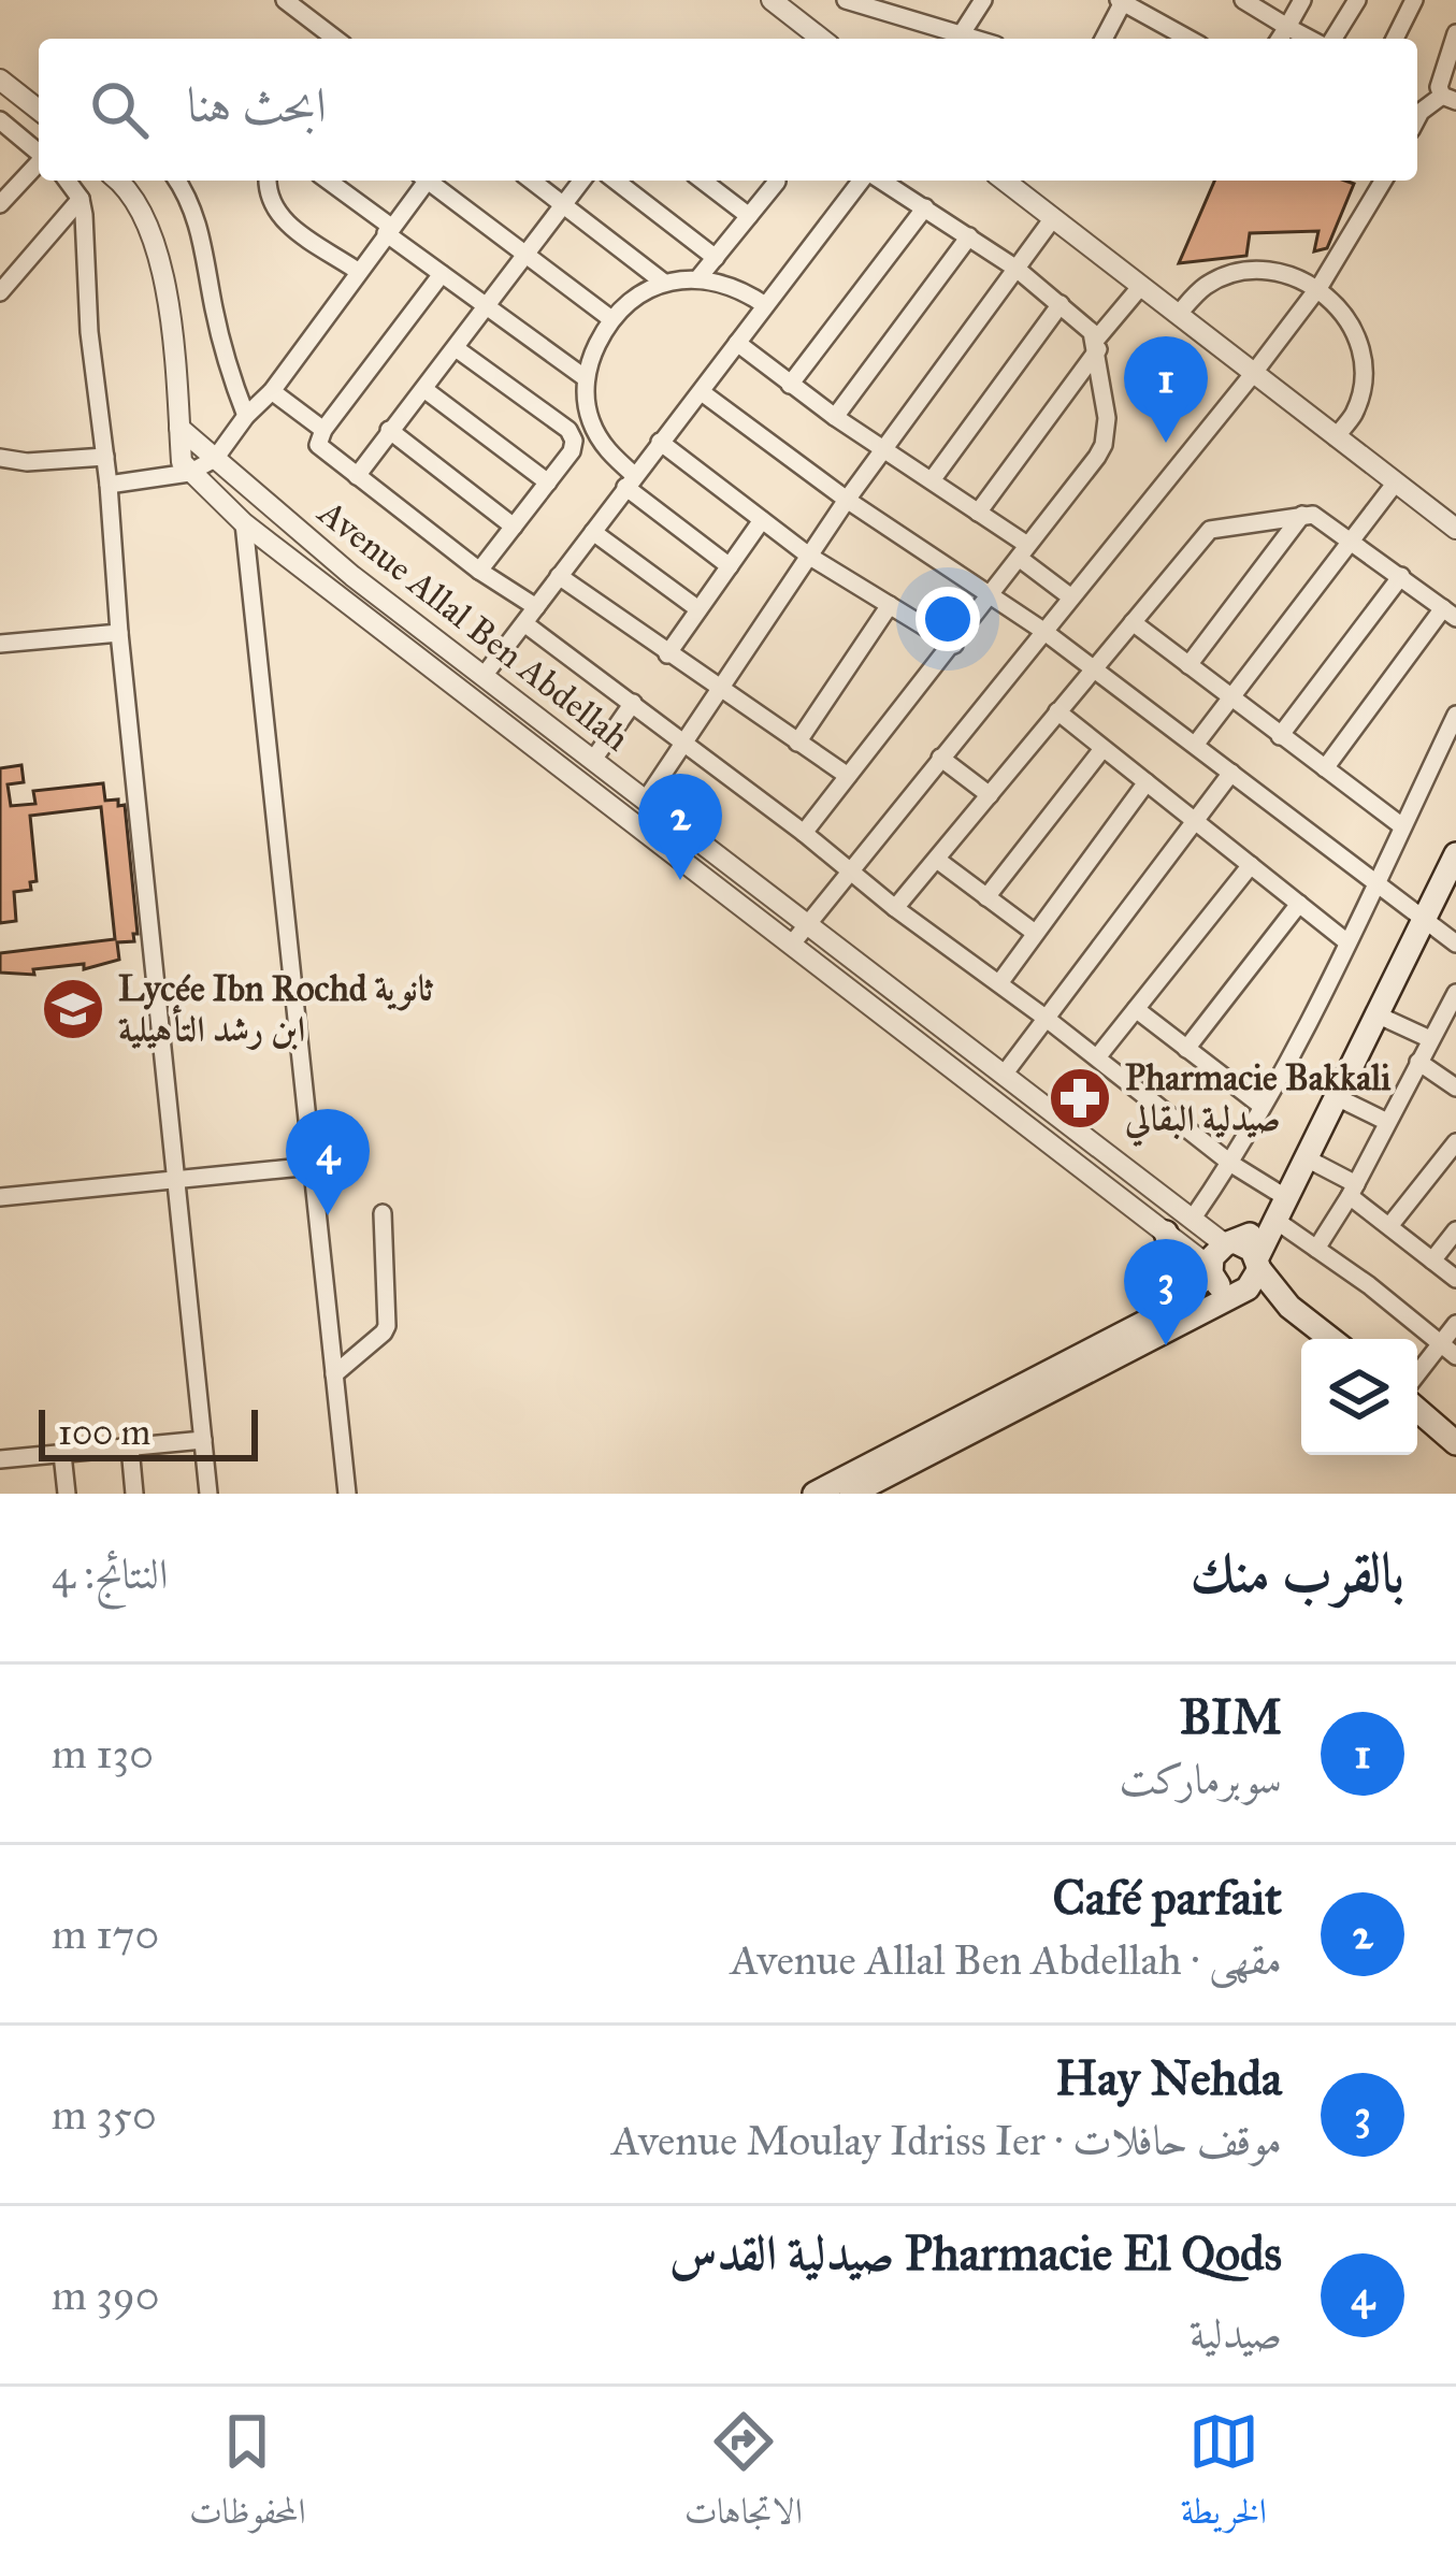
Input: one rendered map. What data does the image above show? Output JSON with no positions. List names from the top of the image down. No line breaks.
{"streets":{"street":["Avenue Allal Ben Abdellah"]},"places":{"school or university":["Lycée Ibn Rochd ثانوية ابن رشد التأهيلية"],"pharmacy":["Pharmacie Bakkali صيدلية البقالي"]},"scale_bar":"100 m","page":{"search":"ابحث هنا","pins":["1","2","4","3"],"scale":"100 m","heading":["بالقرب منك","النتائج: 4"],"list":[{"mark":"1","name":"BIM","note":"سوبرماركت","value":"130 m"},{"mark":"2","name":"Café parfait","note":"مقهى · Avenue Allal Ben Abdellah","value":"170 m"},{"mark":"3","name":"Hay Nehda","note":"موقف حافلات · Avenue Moulay Idriss Ier","value":"350 m"},{"mark":"4","name":"Pharmacie El Qods صيدلية القدس","note":"صيدلية","value":"390 m"}],"nav":["الخريطة","الاتجاهات","المحفوظات"]}}
